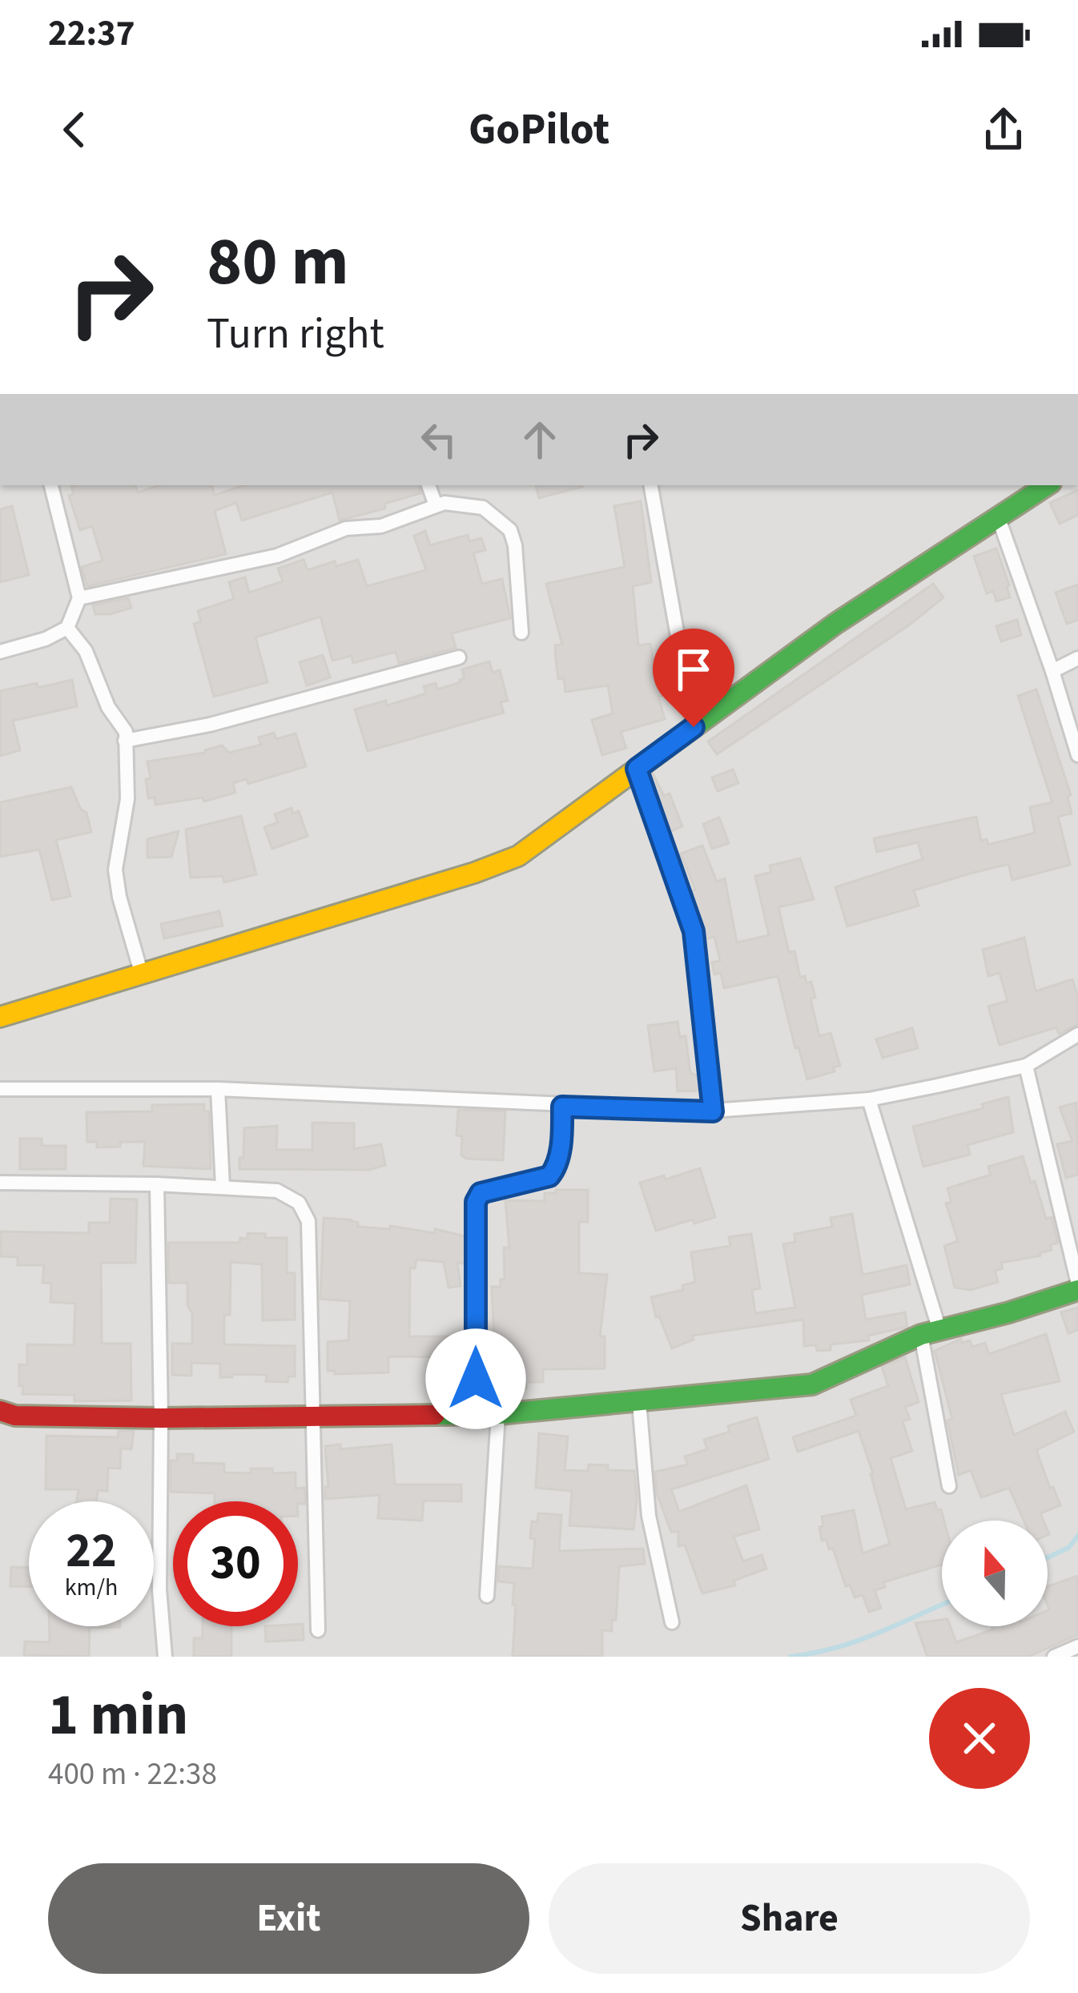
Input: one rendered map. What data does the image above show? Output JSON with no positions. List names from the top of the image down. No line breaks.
{"north":"top","page":{"status":"22:37","header":"GoPilot","turn":["80 m","Turn right"],"speed":"22 km/h","limit":"30","heading":["1 min","400 m · 22:38"],"buttons":["Exit","Share"]}}
